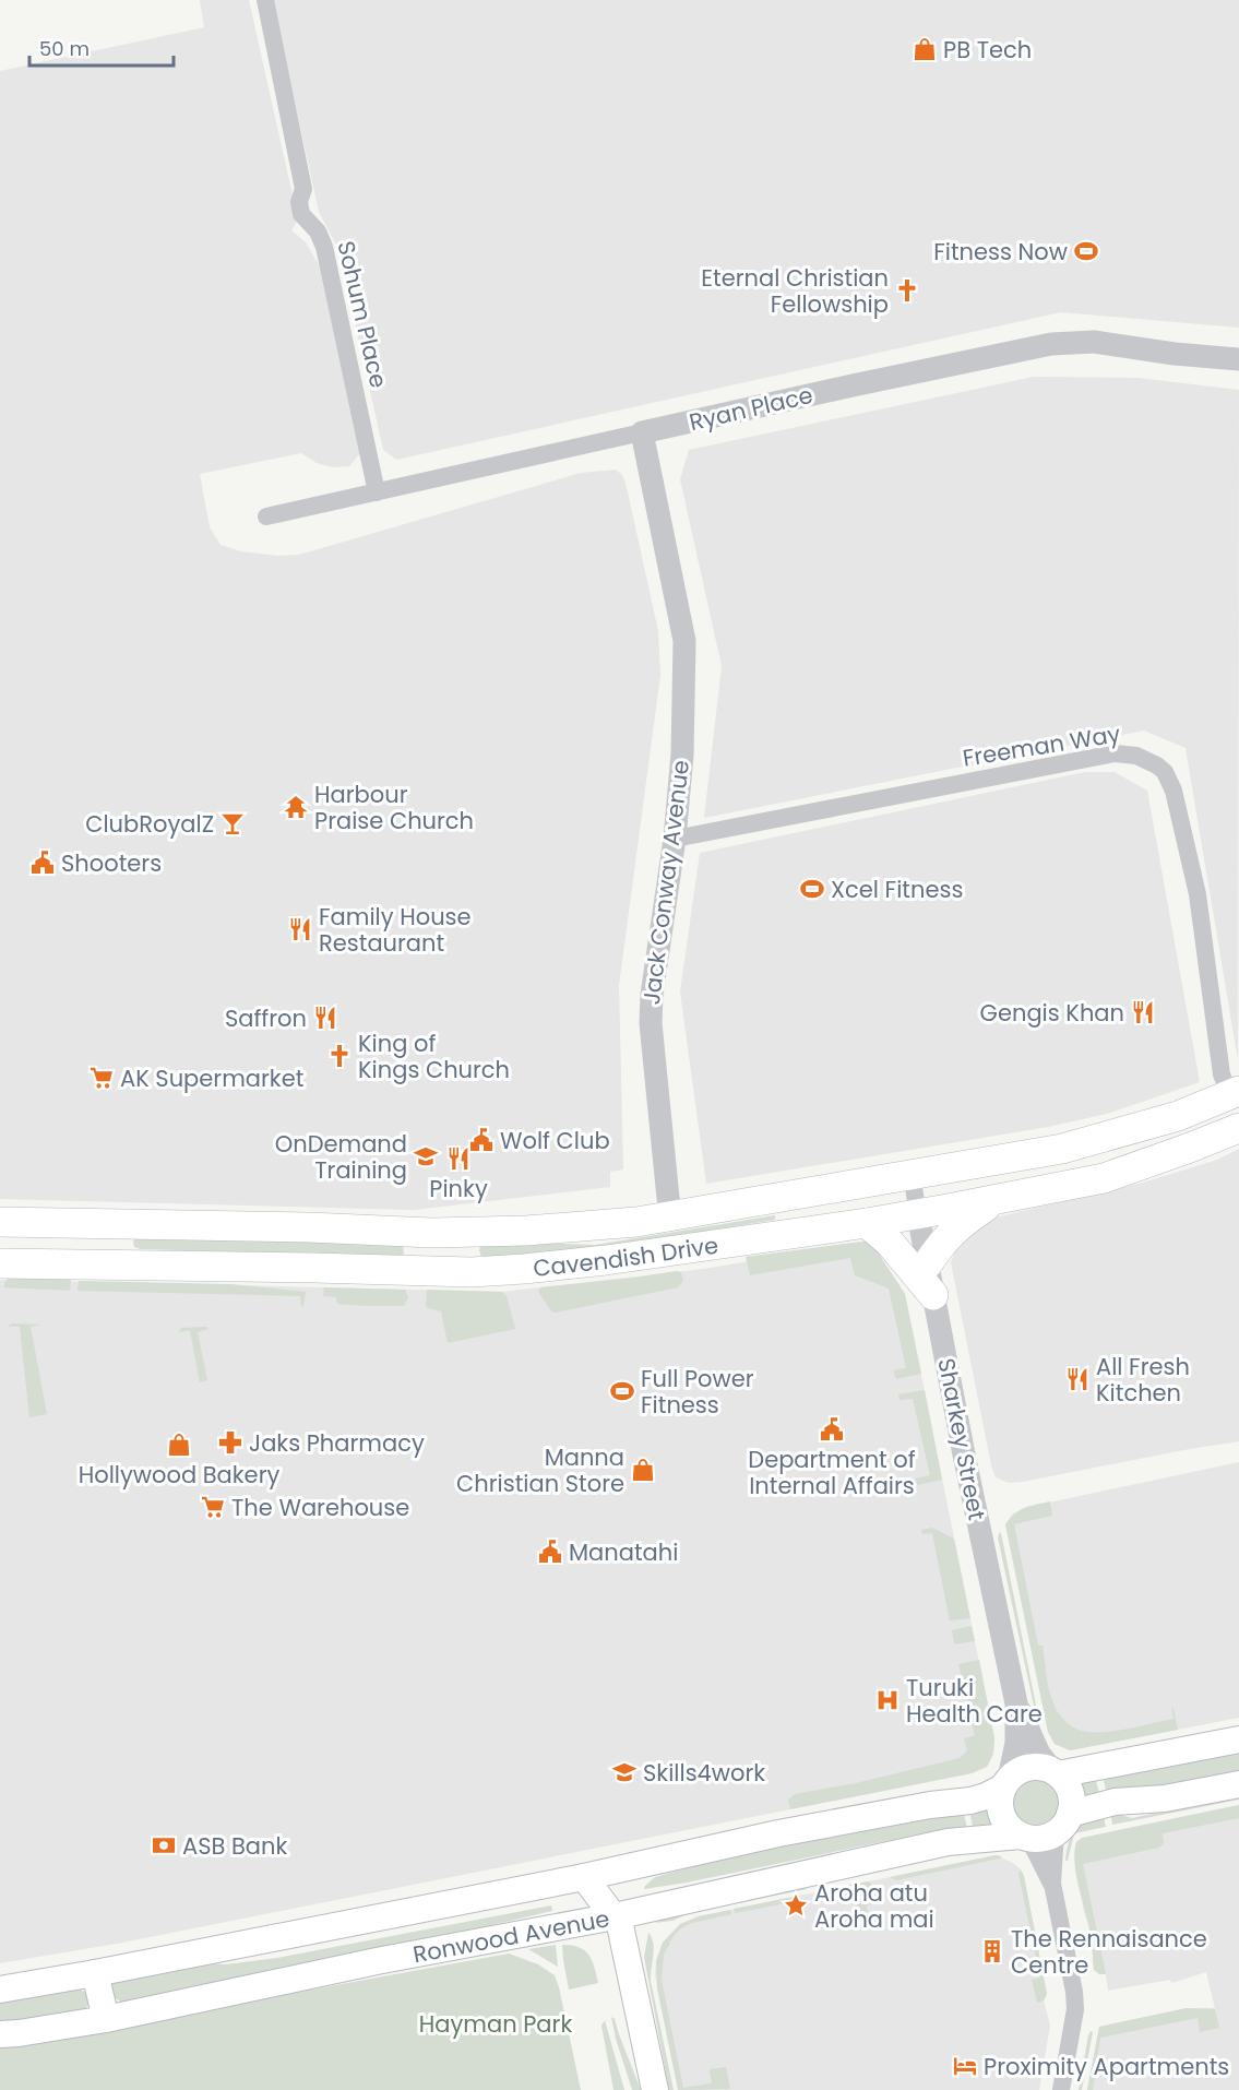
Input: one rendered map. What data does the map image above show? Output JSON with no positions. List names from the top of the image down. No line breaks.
{"streets":{"main road":["Cavendish Drive","Ronwood Avenue"],"street":["Sohum Place","Ryan Place","Freeman Way","Jack Conway Avenue","Sharkey Street"]},"crossings":[["Sohum Place","Ryan Place"],["Ryan Place","Jack Conway Avenue"],["Freeman Way","Jack Conway Avenue"],["Freeman Way","Cavendish Drive"],["Jack Conway Avenue","Cavendish Drive"],["Cavendish Drive","Sharkey Street"],["Sharkey Street","Ronwood Avenue"]],"parks":["Hayman Park"],"places":{"shop":["PB Tech","Hollywood Bakery","Manna Christian Store"],"sports":["Fitness Now","Xcel Fitness","Full Power Fitness"],"church":["Eternal Christian Fellowship","King of Kings Church"],"temple":["Harbour Praise Church"],"bar":["ClubRoyalZ"],"public building":["Shooters","Wolf Club","Department of Internal Affairs","Manatahi"],"restaurant":["Family House Restaurant","Gengis Khan","Saffron","Pinky","All Fresh Kitchen"],"supermarket":["AK Supermarket","The Warehouse"],"school or university":["OnDemand Training","Skills4work"],"pharmacy":["Jaks Pharmacy"],"hospital":["Turuki Health Care"],"bank":["ASB Bank"],"place":["Aroha atu Aroha mai"],"building":["The Rennaisance Centre"],"hotel":["Proximity Apartments"]},"scale_bar":"50 m"}
